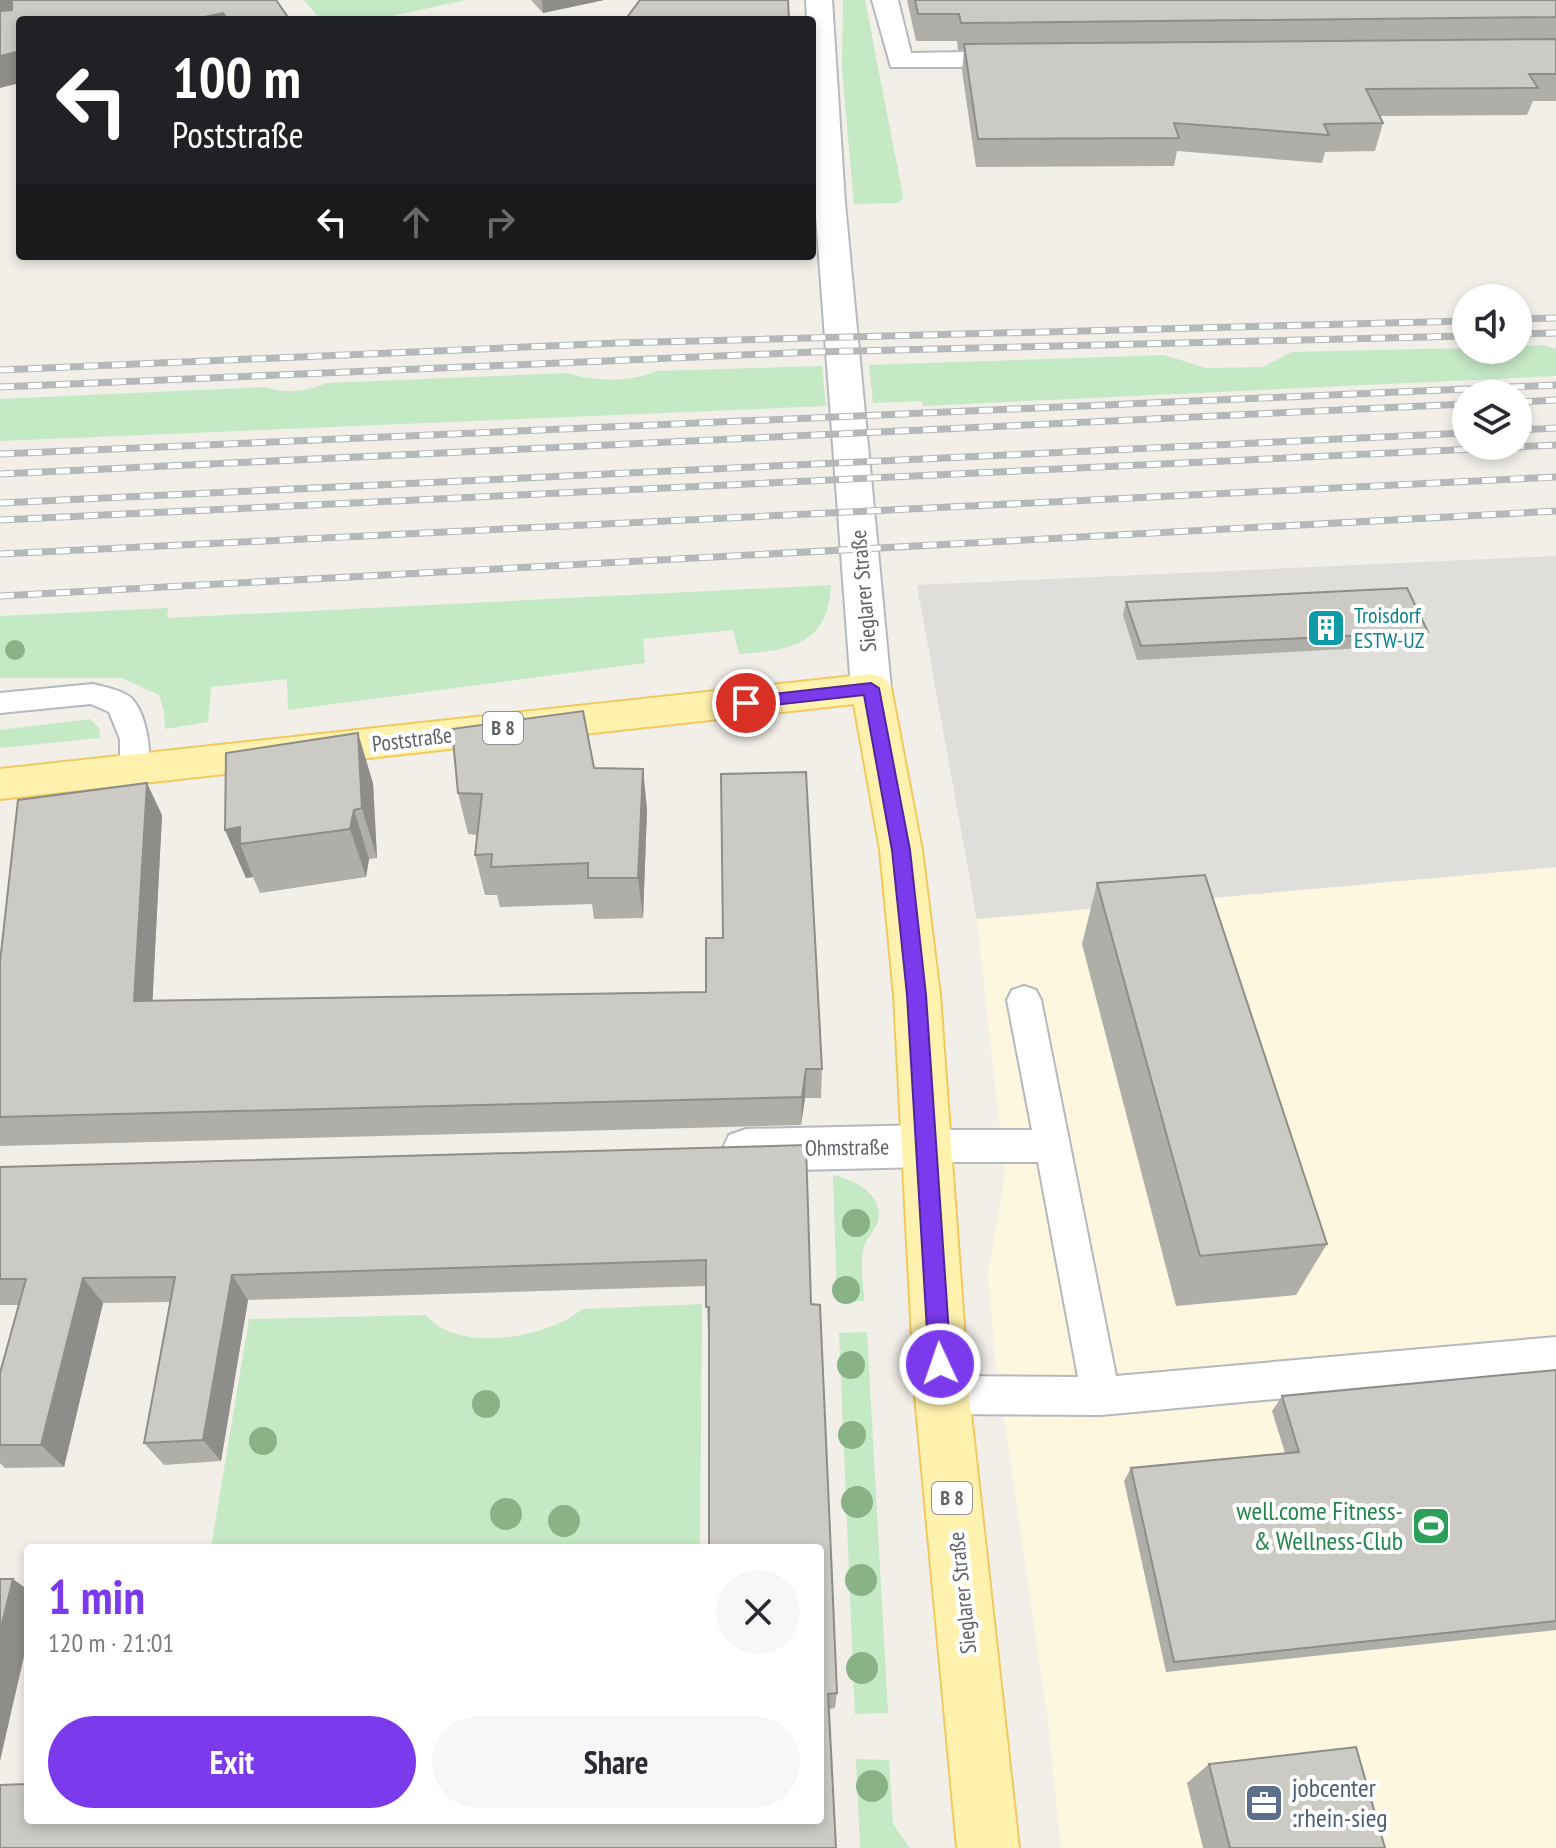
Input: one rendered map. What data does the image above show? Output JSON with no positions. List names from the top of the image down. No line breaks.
{"streets":{"main road":["Sieglarer Straße","B 8","Poststraße"],"street":["Ohmstraße"]},"crossings":[["Sieglarer Straße","Poststraße"],["Sieglarer Straße","Ohmstraße"]],"places":{"building":["Troisdorf ESTW-UZ"],"sports":["well.come Fitness- & Wellness-Club"],"office":["jobcenter :rhein-sieg"]},"page":{"turn":["100 m","Poststraße"],"heading":["1 min","120 m · 21:01"],"buttons":["Exit","Share"]}}
